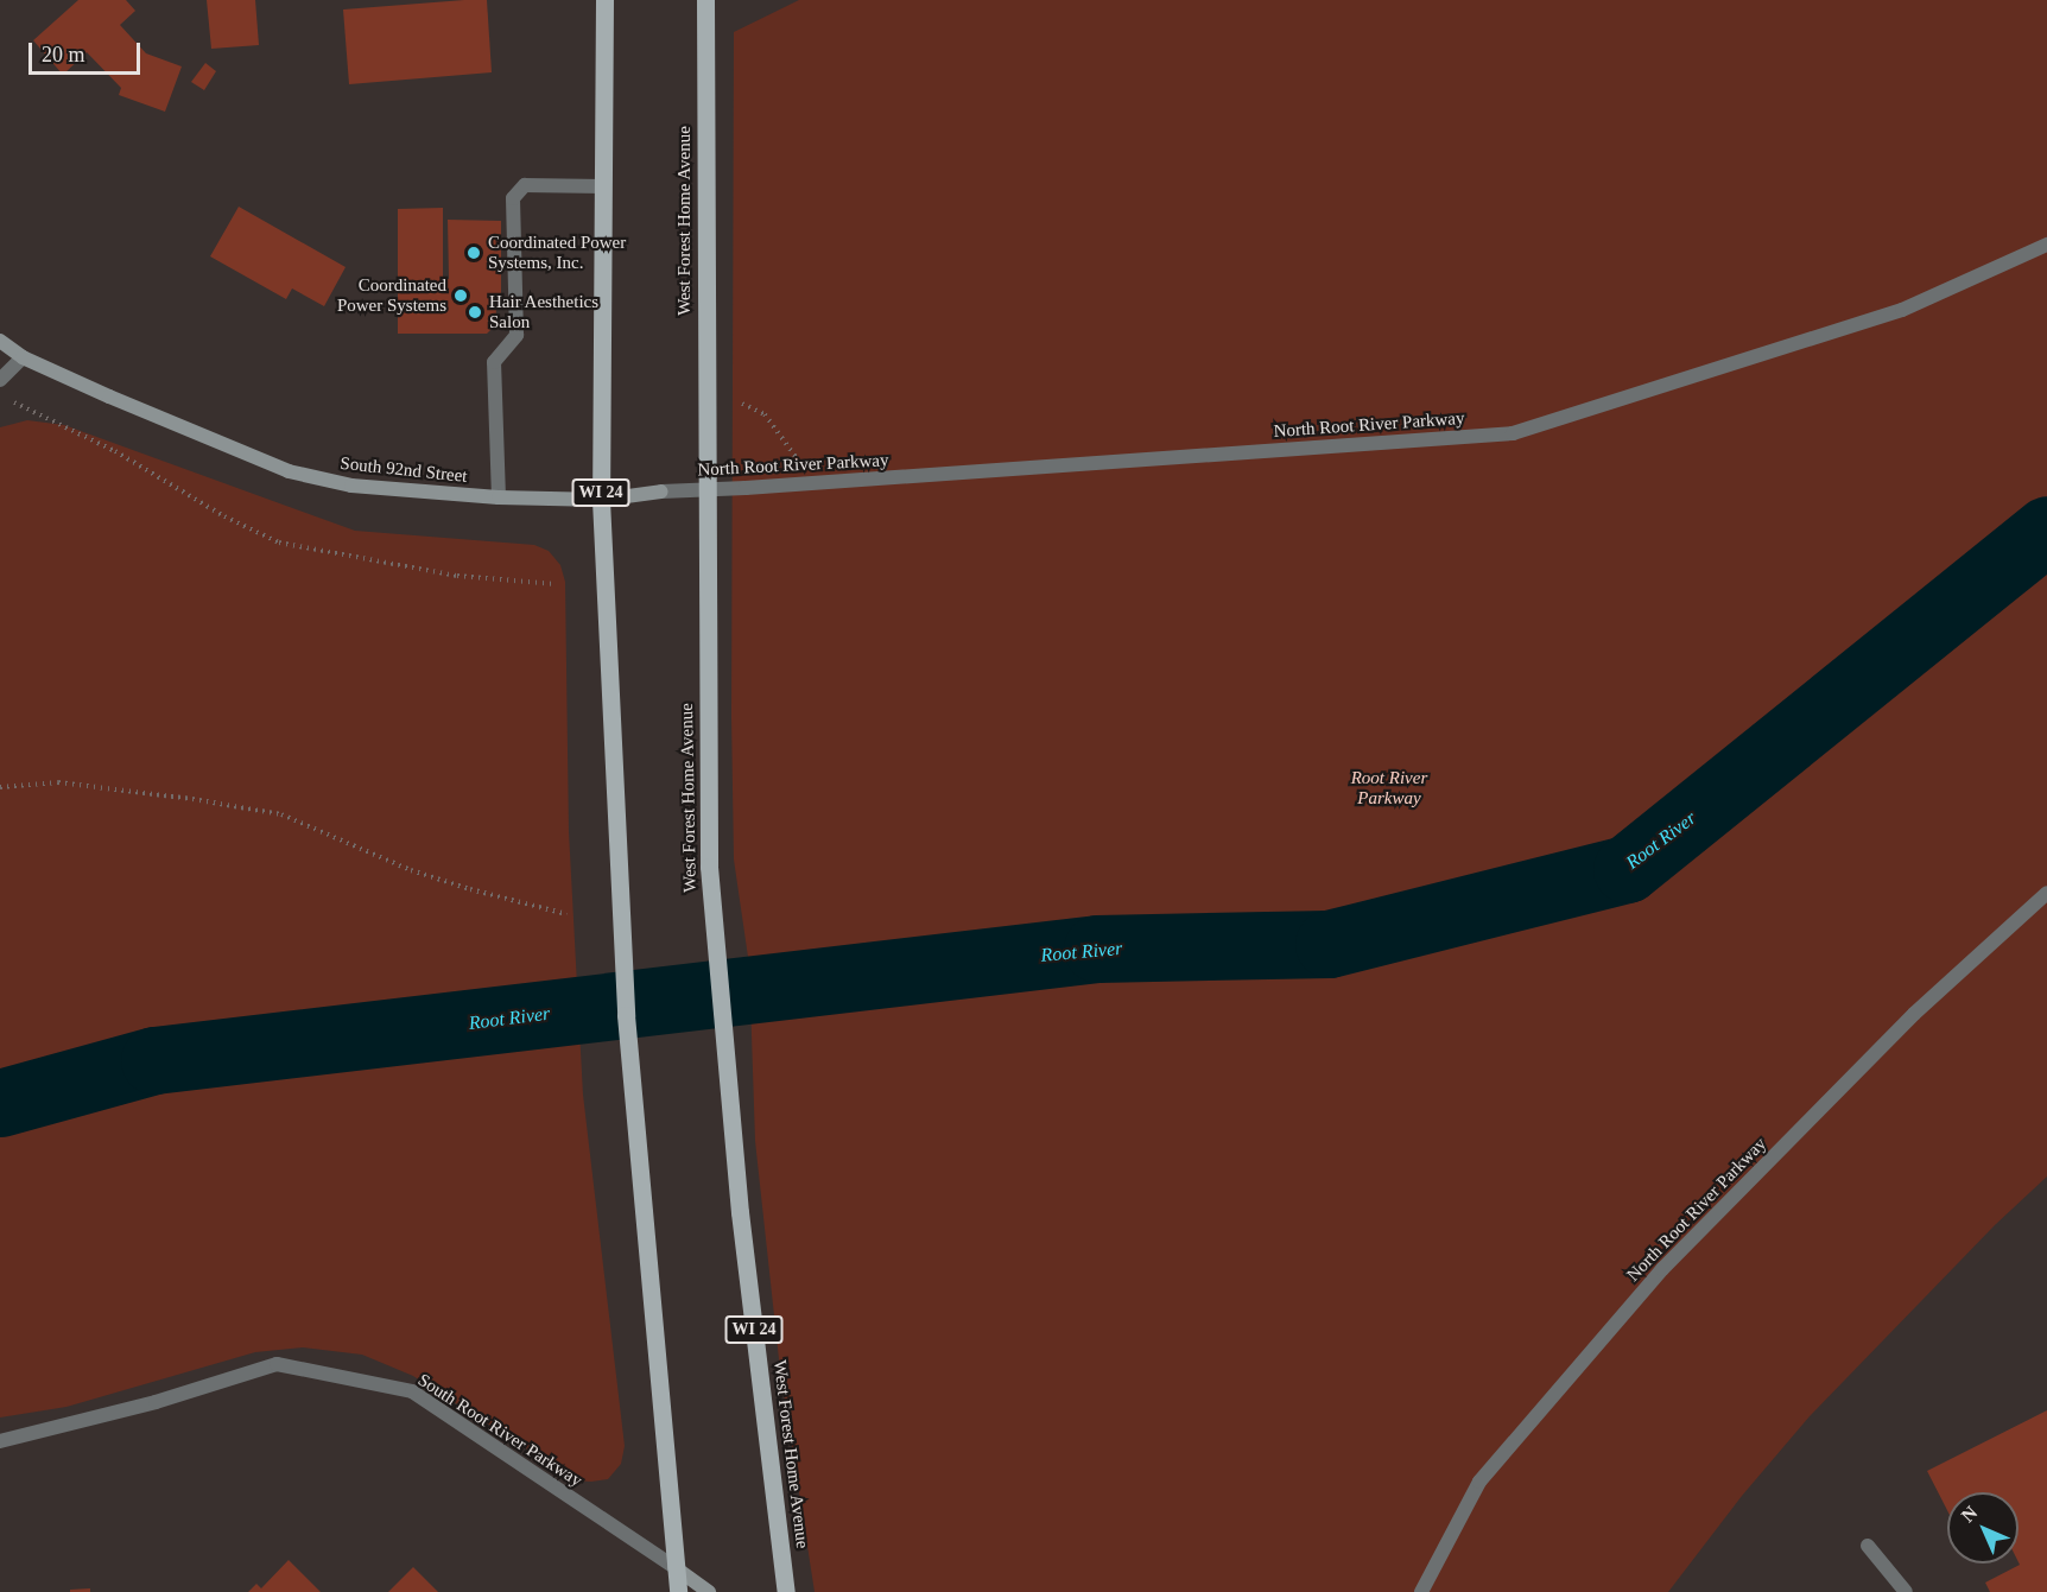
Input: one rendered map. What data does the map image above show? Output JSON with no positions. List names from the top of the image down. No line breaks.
{"streets":{"main road":["West Forest Home Avenue","South 92nd Street","WI 24"],"street":["North Root River Parkway","South Root River Parkway"]},"crossings":[["West Forest Home Avenue","North Root River Parkway"],["North Root River Parkway","South 92nd Street"],["South 92nd Street","WI 24"],["WI 24","South Root River Parkway"]],"water":["Root River"],"parks":["Root River Parkway"],"places":["Coordinated Power Systems, Inc.","Coordinated Power Systems","Hair Aesthetics Salon"],"scale_bar":"20 m","north":"top left"}
